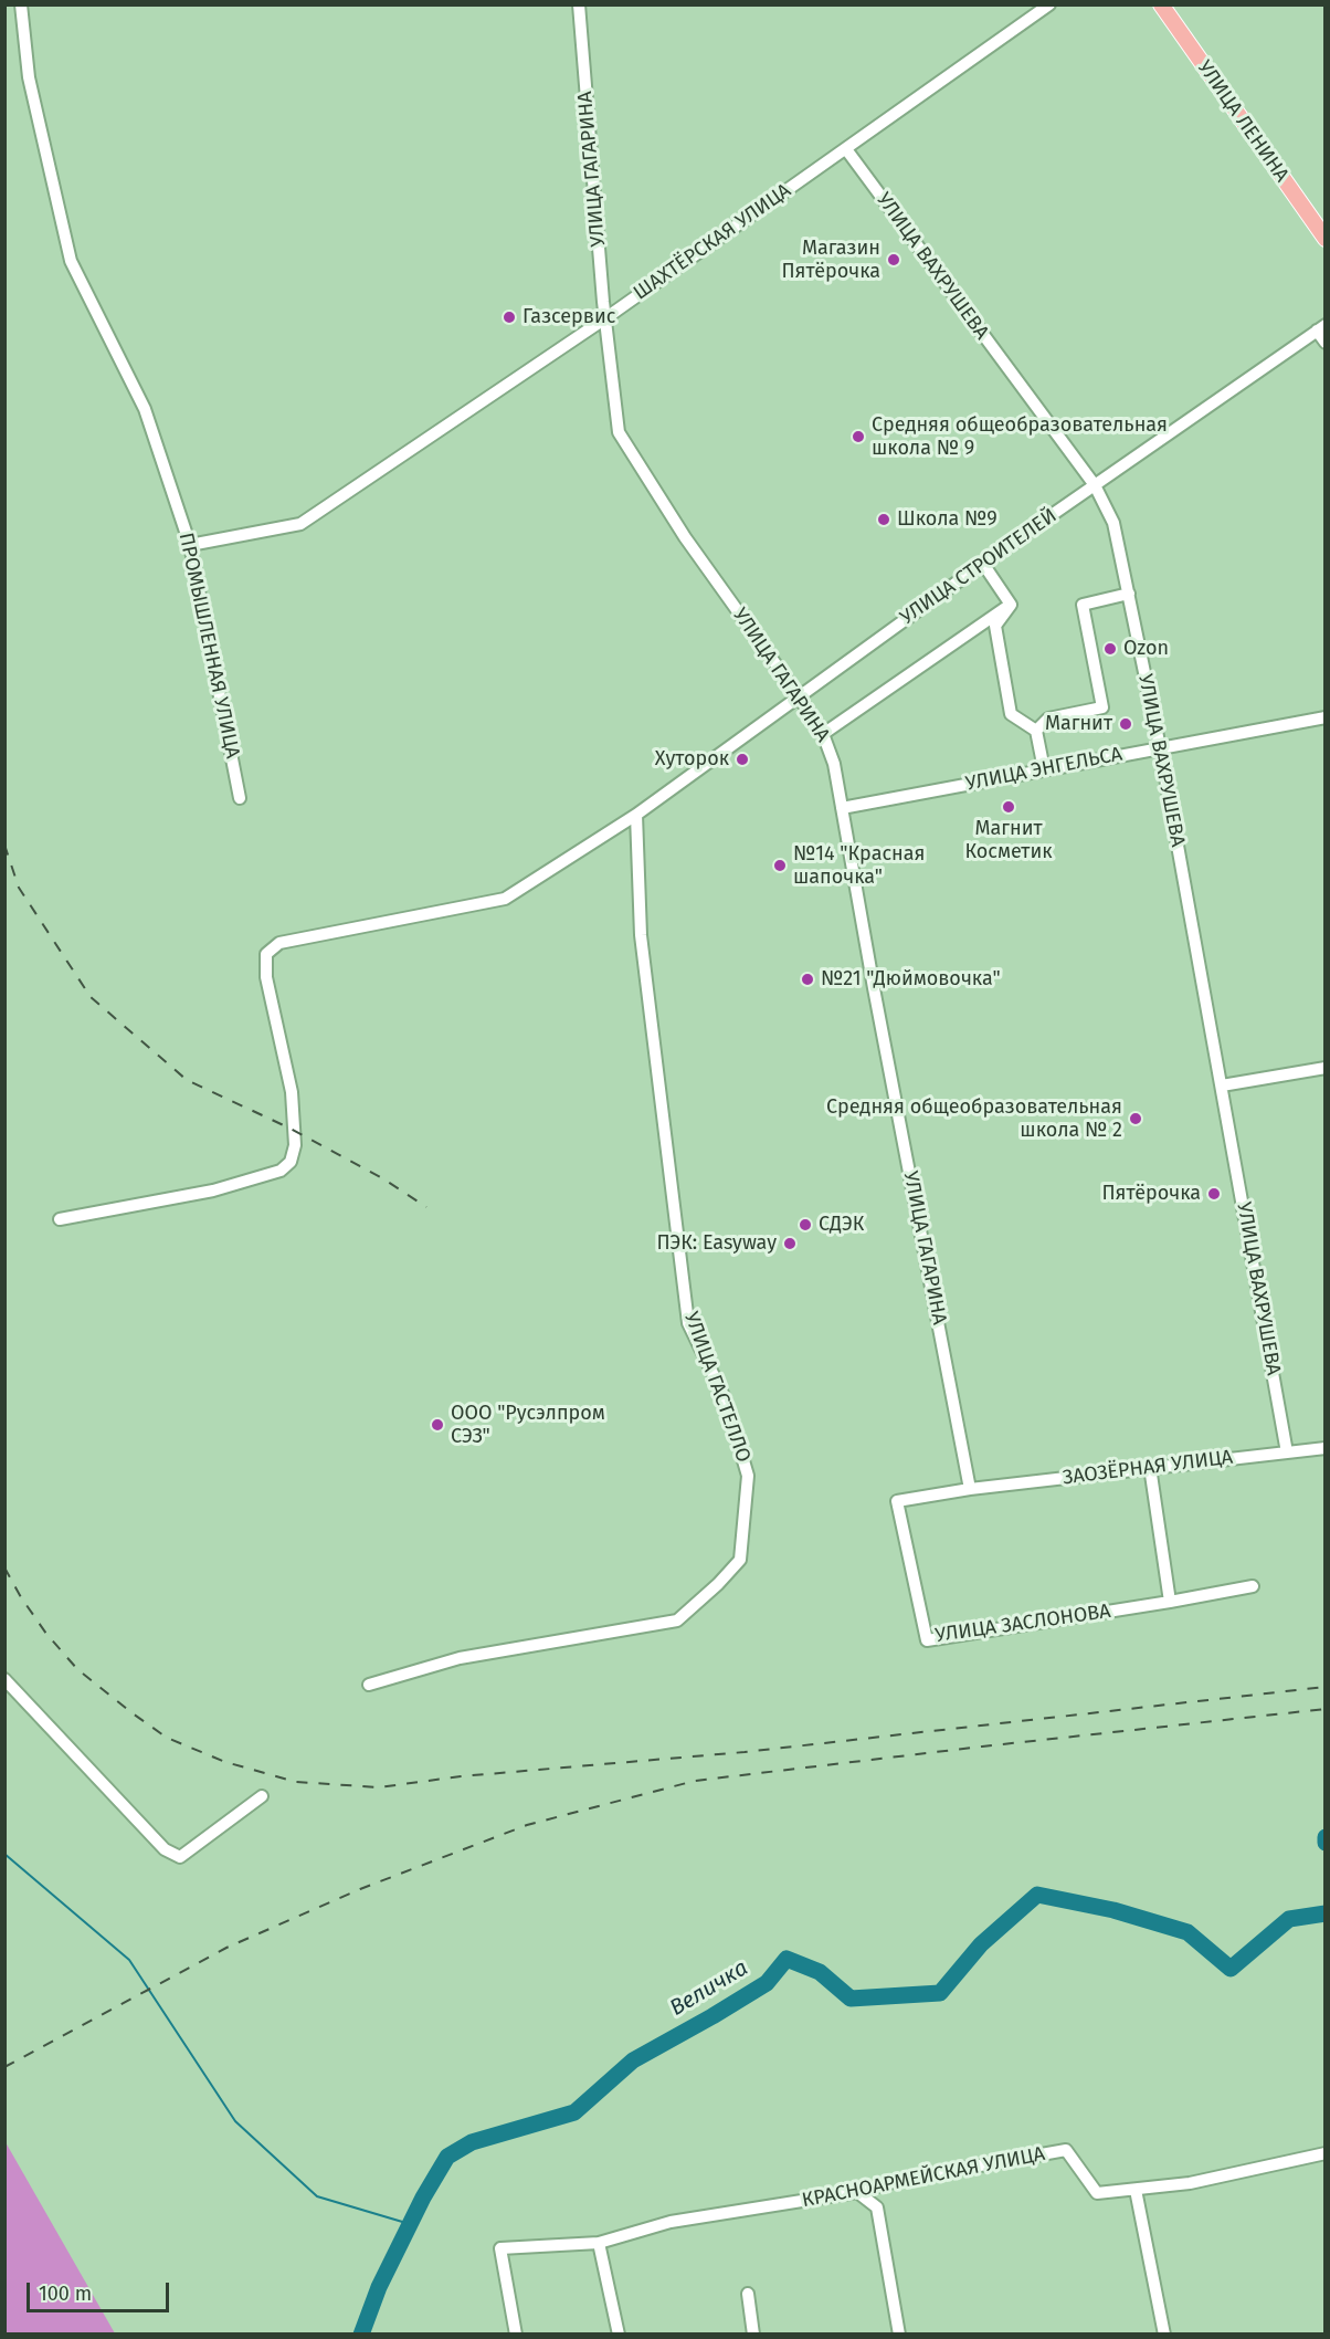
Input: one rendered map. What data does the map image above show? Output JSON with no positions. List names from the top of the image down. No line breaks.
{"streets":{"main road":["УЛИЦА ЛЕНИНА"],"street":["УЛИЦА ГАГАРИНА","ШАХТЁРСКАЯ УЛИЦА","УЛИЦА ВАХРУШЕВА","УЛИЦА СТРОИТЕЛЕЙ","ПРОМЫШЛЕННАЯ УЛИЦА","УЛИЦА ЭНГЕЛЬСА","УЛИЦА ГАСТЕЛЛО","ЗАОЗЁРНАЯ УЛИЦА","УЛИЦА ЗАСЛОНОВА","КРАСНОАРМЕЙСКАЯ УЛИЦА"]},"crossings":[["УЛИЦА ГАГАРИНА","ШАХТЁРСКАЯ УЛИЦА"],["УЛИЦА ГАГАРИНА","УЛИЦА СТРОИТЕЛЕЙ"],["УЛИЦА ГАГАРИНА","УЛИЦА ЭНГЕЛЬСА"],["УЛИЦА ГАГАРИНА","ЗАОЗЁРНАЯ УЛИЦА"],["УЛИЦА ГАГАРИНА","УЛИЦА ЗАСЛОНОВА"],["ШАХТЁРСКАЯ УЛИЦА","УЛИЦА ВАХРУШЕВА"],["ШАХТЁРСКАЯ УЛИЦА","ПРОМЫШЛЕННАЯ УЛИЦА"],["УЛИЦА ВАХРУШЕВА","УЛИЦА СТРОИТЕЛЕЙ"],["УЛИЦА ВАХРУШЕВА","УЛИЦА ЭНГЕЛЬСА"],["УЛИЦА ВАХРУШЕВА","ЗАОЗЁРНАЯ УЛИЦА"],["УЛИЦА СТРОИТЕЛЕЙ","УЛИЦА ГАСТЕЛЛО"],["ЗАОЗЁРНАЯ УЛИЦА","УЛИЦА ЗАСЛОНОВА"]],"water":["Величка"],"places":["Магазин Пятёрочка","Газсервис","Средняя общеобразовательная школа № 9","Школа №9","Ozon","Магнит","Хуторок","Магнит Косметик","№14 \"Красная шапочка\"","№21 \"Дюймовочка\"","Средняя общеобразовательная школа № 2","Пятёрочка","СДЭК","ПЭК: Easyway","ООО \"Русэлпром СЭЗ\""],"scale_bar":"100 m"}
